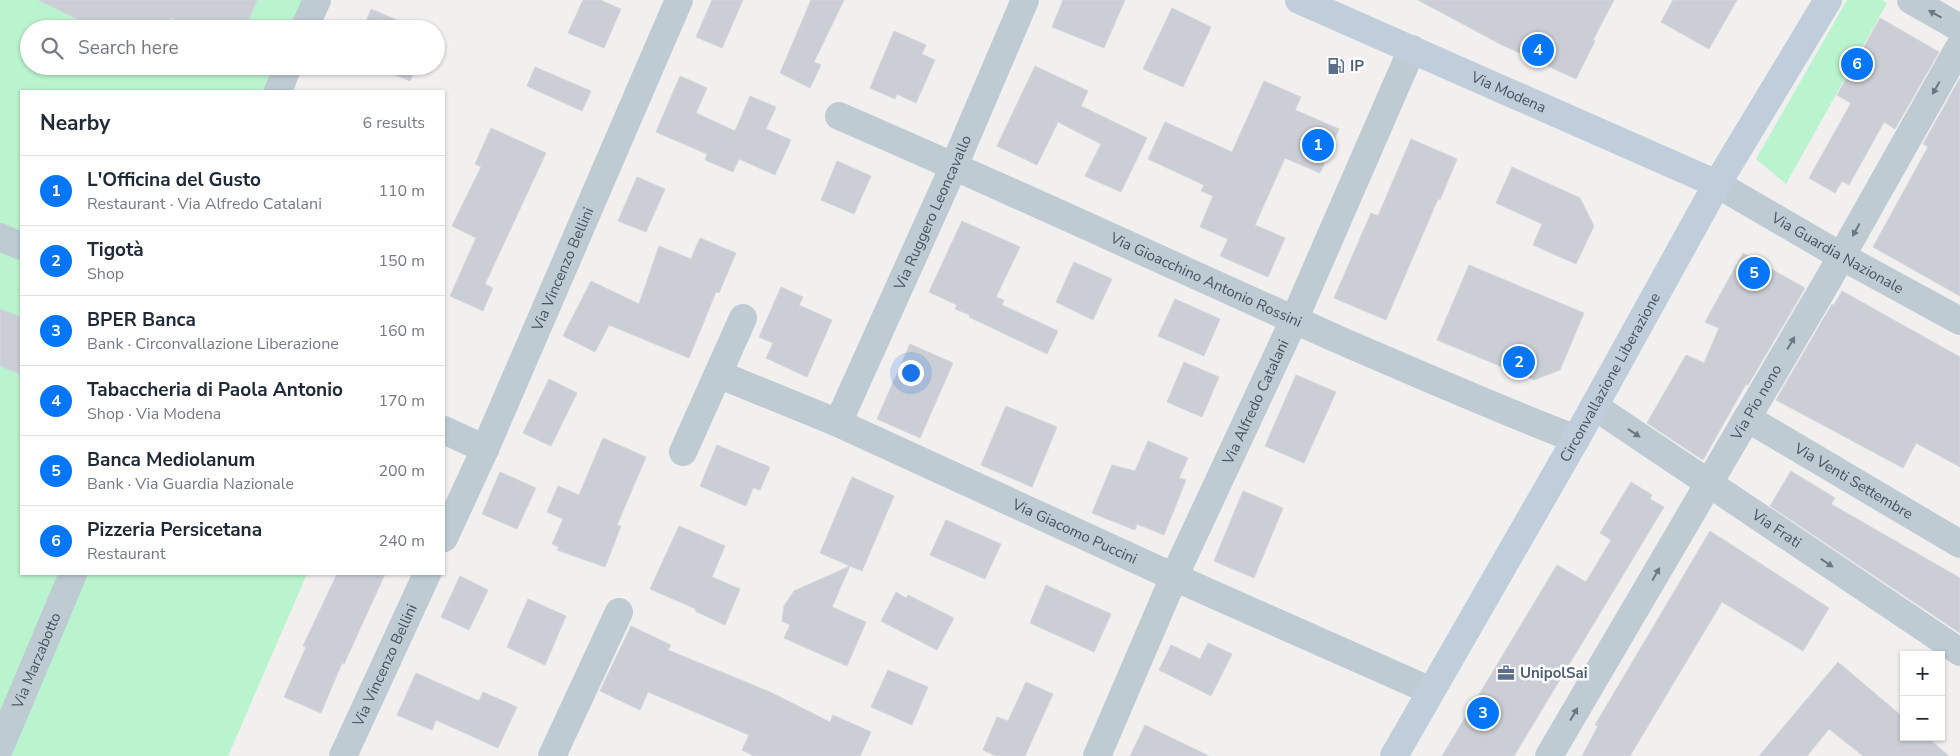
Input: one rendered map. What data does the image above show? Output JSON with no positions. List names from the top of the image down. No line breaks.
{"streets":{"main road":["Via Modena","Circonvallazione Liberazione"],"street":["Via Ruggero Leoncavallo","Via Guardia Nazionale","Via Vincenzo Bellini","Via Gioacchino Antonio Rossini","Via Pio nono","Via Alfredo Catalani","Via Venti Settembre","Via Frati","Via Giacomo Puccini","Via Marzabotto"]},"crossings":[["Via Modena","Via Guardia Nazionale"],["Via Modena","Circonvallazione Liberazione"],["Via Modena","Via Alfredo Catalani"],["Via Ruggero Leoncavallo","Via Gioacchino Antonio Rossini"],["Via Ruggero Leoncavallo","Via Giacomo Puccini"],["Via Guardia Nazionale","Circonvallazione Liberazione"],["Via Guardia Nazionale","Via Pio nono"],["Via Gioacchino Antonio Rossini","Circonvallazione Liberazione"],["Via Gioacchino Antonio Rossini","Via Alfredo Catalani"],["Circonvallazione Liberazione","Via Frati"],["Circonvallazione Liberazione","Via Giacomo Puccini"],["Via Pio nono","Via Venti Settembre"],["Via Pio nono","Via Frati"],["Via Alfredo Catalani","Via Giacomo Puccini"]],"one_way":["Via Frati"],"places":{"fuel station":["IP"],"office":["UnipolSai"]},"page":{"search":"Search here","pins":["4","6","1","5","2","3"],"heading":["Nearby","6 results"],"list":[{"mark":"1","name":"L'Officina del Gusto","note":"Restaurant · Via Alfredo Catalani","value":"110 m"},{"mark":"2","name":"Tigotà","note":"Shop","value":"150 m"},{"mark":"3","name":"BPER Banca","note":"Bank · Circonvallazione Liberazione","value":"160 m"},{"mark":"4","name":"Tabaccheria di Paola Antonio","note":"Shop · Via Modena","value":"170 m"},{"mark":"5","name":"Banca Mediolanum","note":"Bank · Via Guardia Nazionale","value":"200 m"},{"mark":"6","name":"Pizzeria Persicetana","note":"Restaurant","value":"240 m"}],"map_buttons":["+","−"]}}
